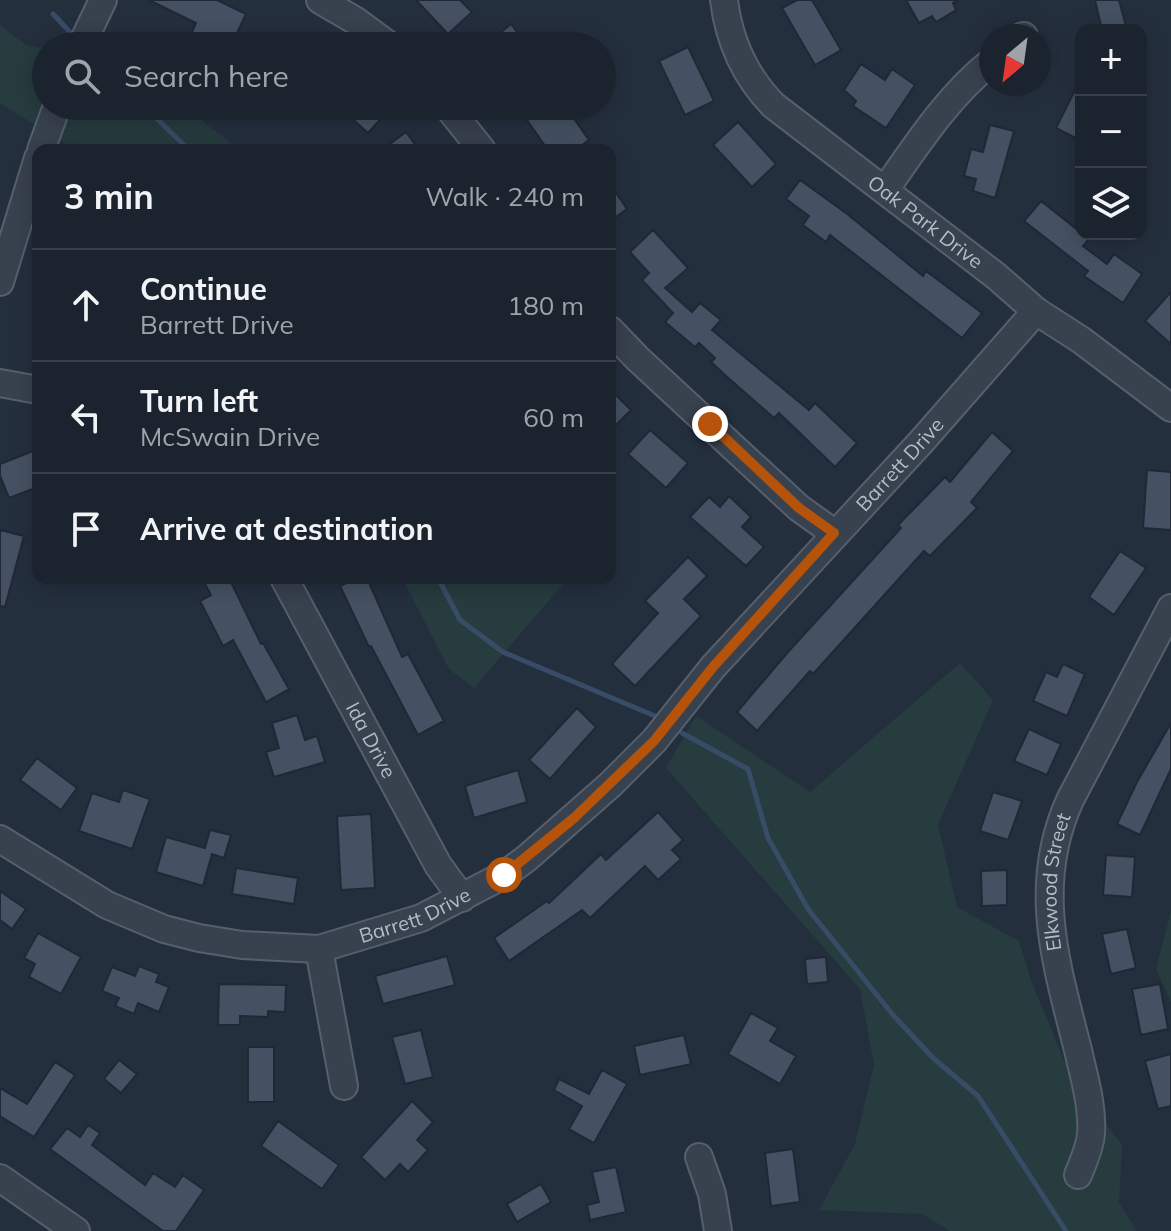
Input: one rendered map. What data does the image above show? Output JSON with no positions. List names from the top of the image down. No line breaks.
{"streets":{"street":["Oak Park Drive","Barrett Drive","Ida Drive","Elkwood Street"]},"crossings":[["Oak Park Drive","Barrett Drive"],["Barrett Drive","Ida Drive"]],"north":"bottom left","page":{"map_buttons":["+","−"],"search":"Search here","heading":["3 min","Walk · 240 m"],"list":[["Continue","Barrett Drive","180 m"],["Turn left","McSwain Drive","60 m"],"Arrive at destination"]}}
